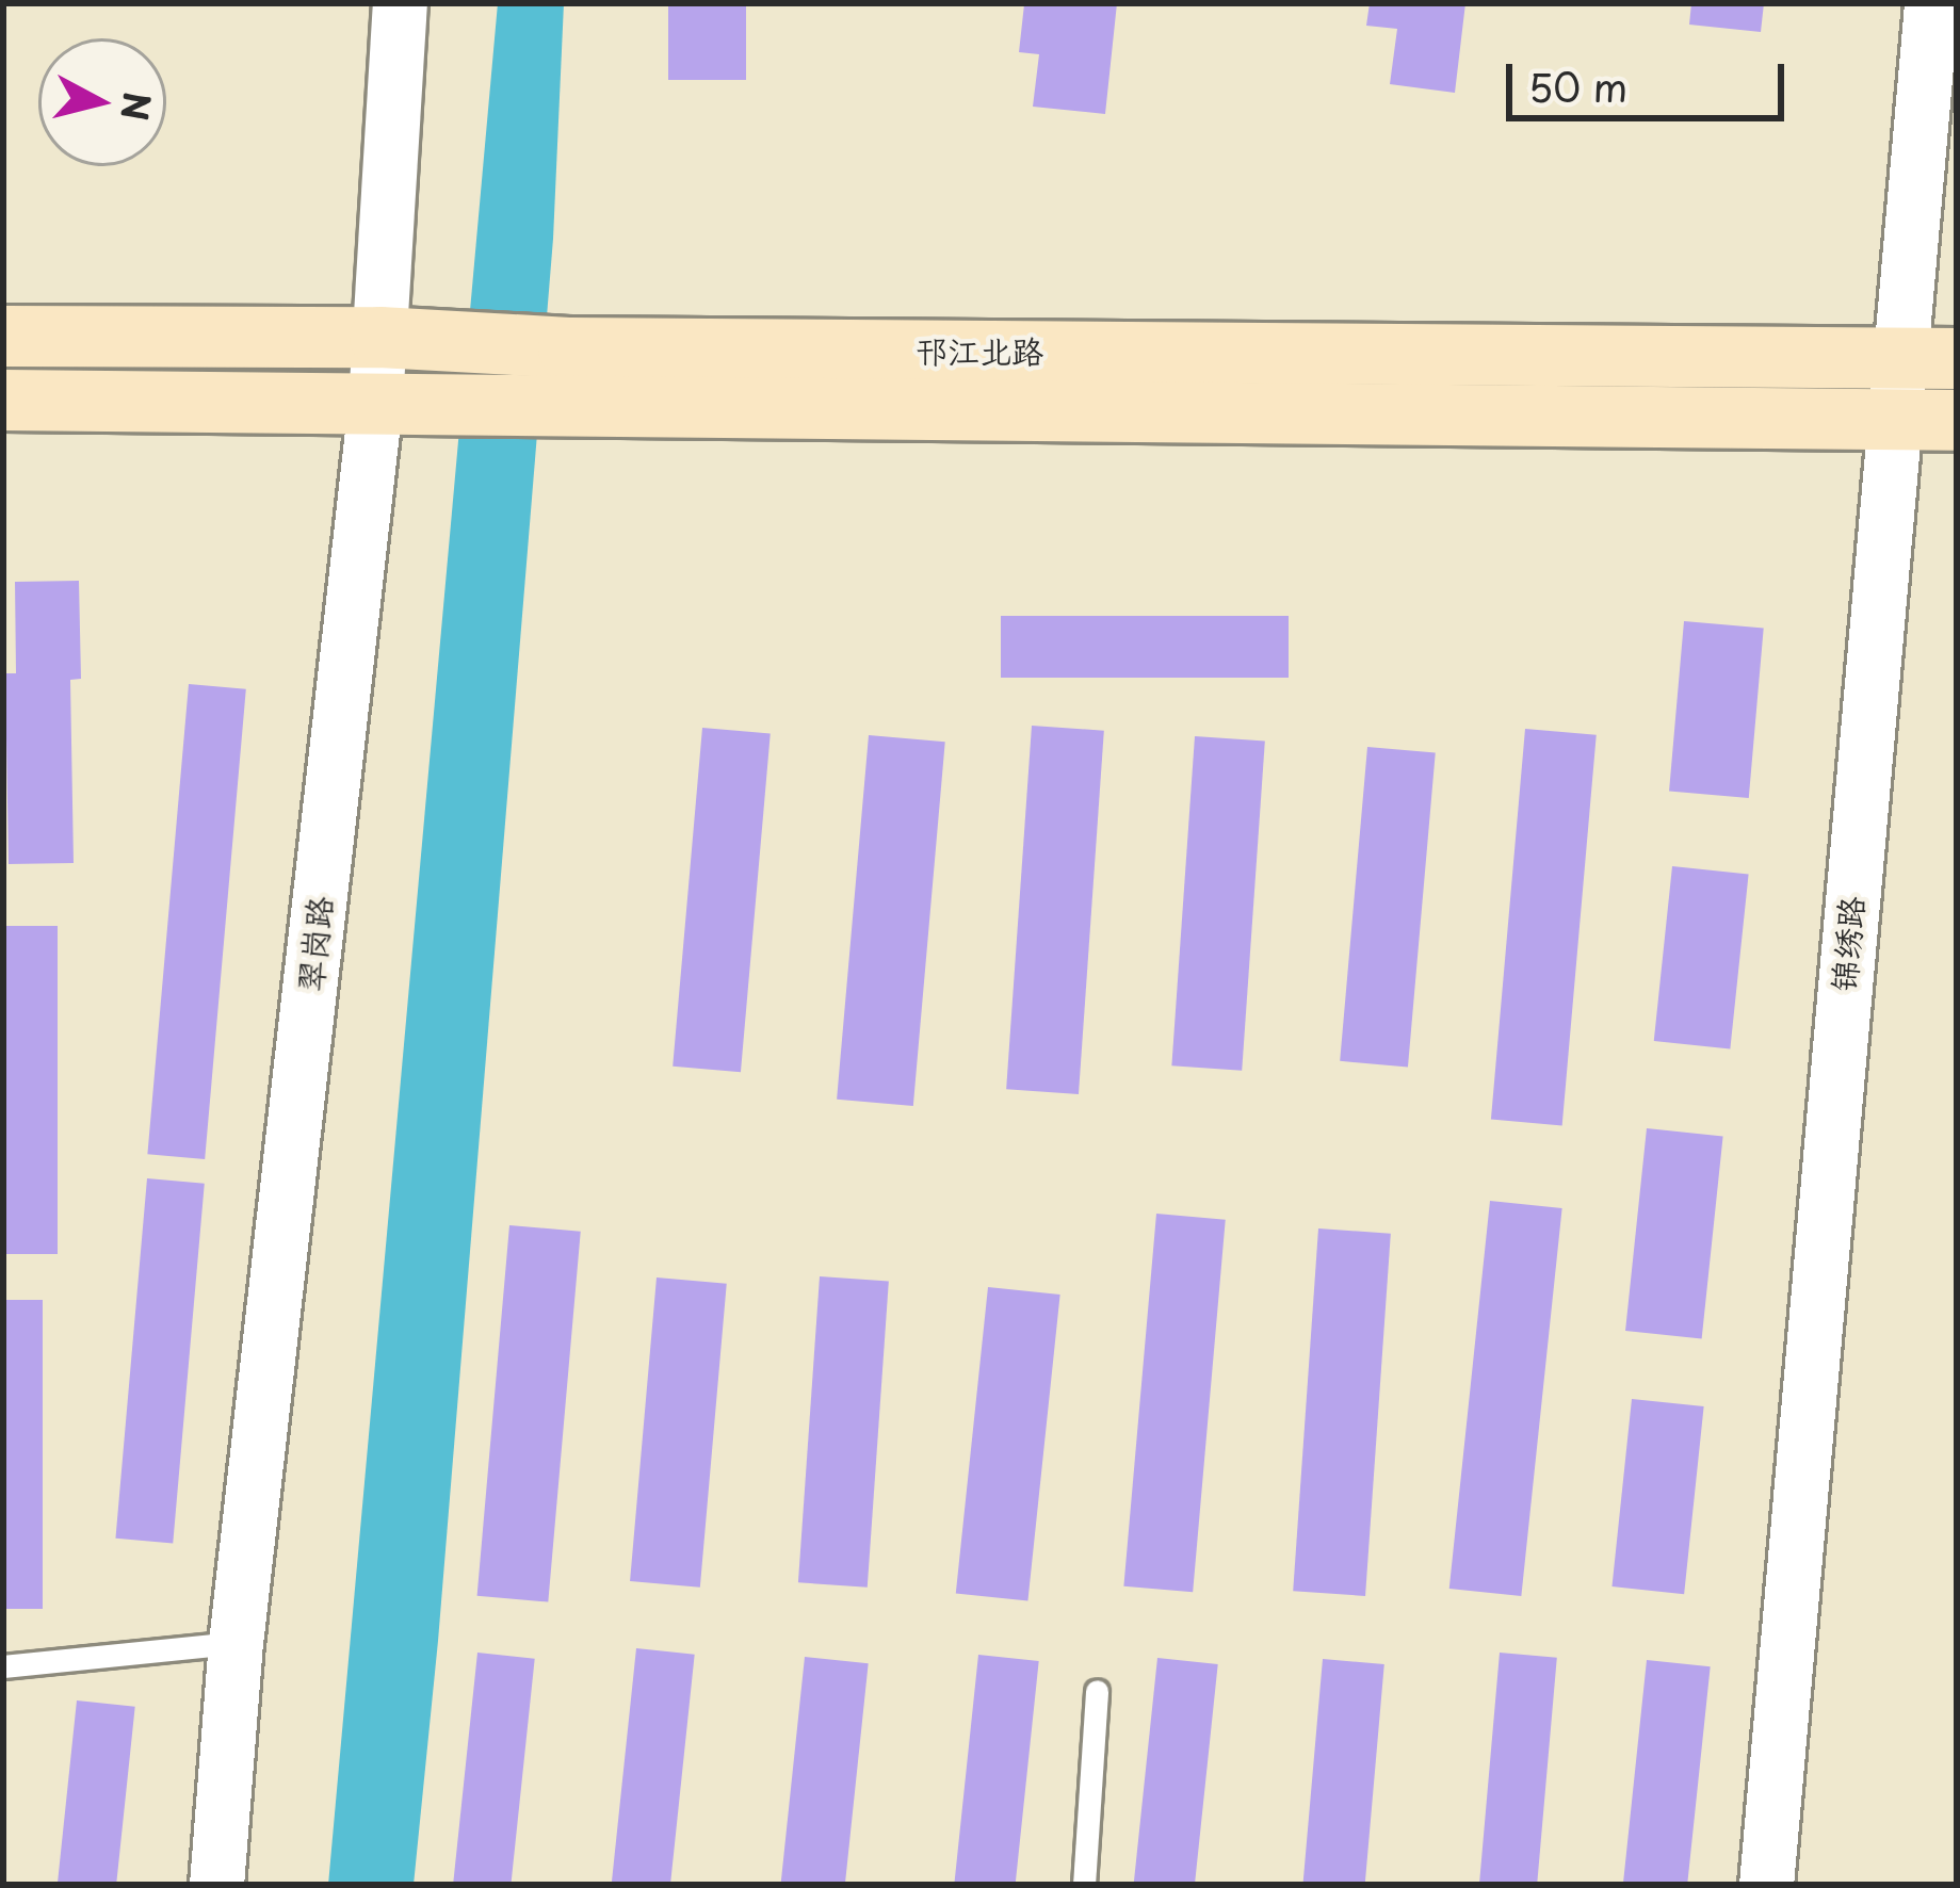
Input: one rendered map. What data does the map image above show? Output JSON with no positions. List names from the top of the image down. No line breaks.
{"streets":{"main road":["邗江北路"],"street":["翠岗路","锦绣路"]},"crossings":[["邗江北路","翠岗路"],["邗江北路","锦绣路"]],"scale_bar":"50 m","north":"right"}
